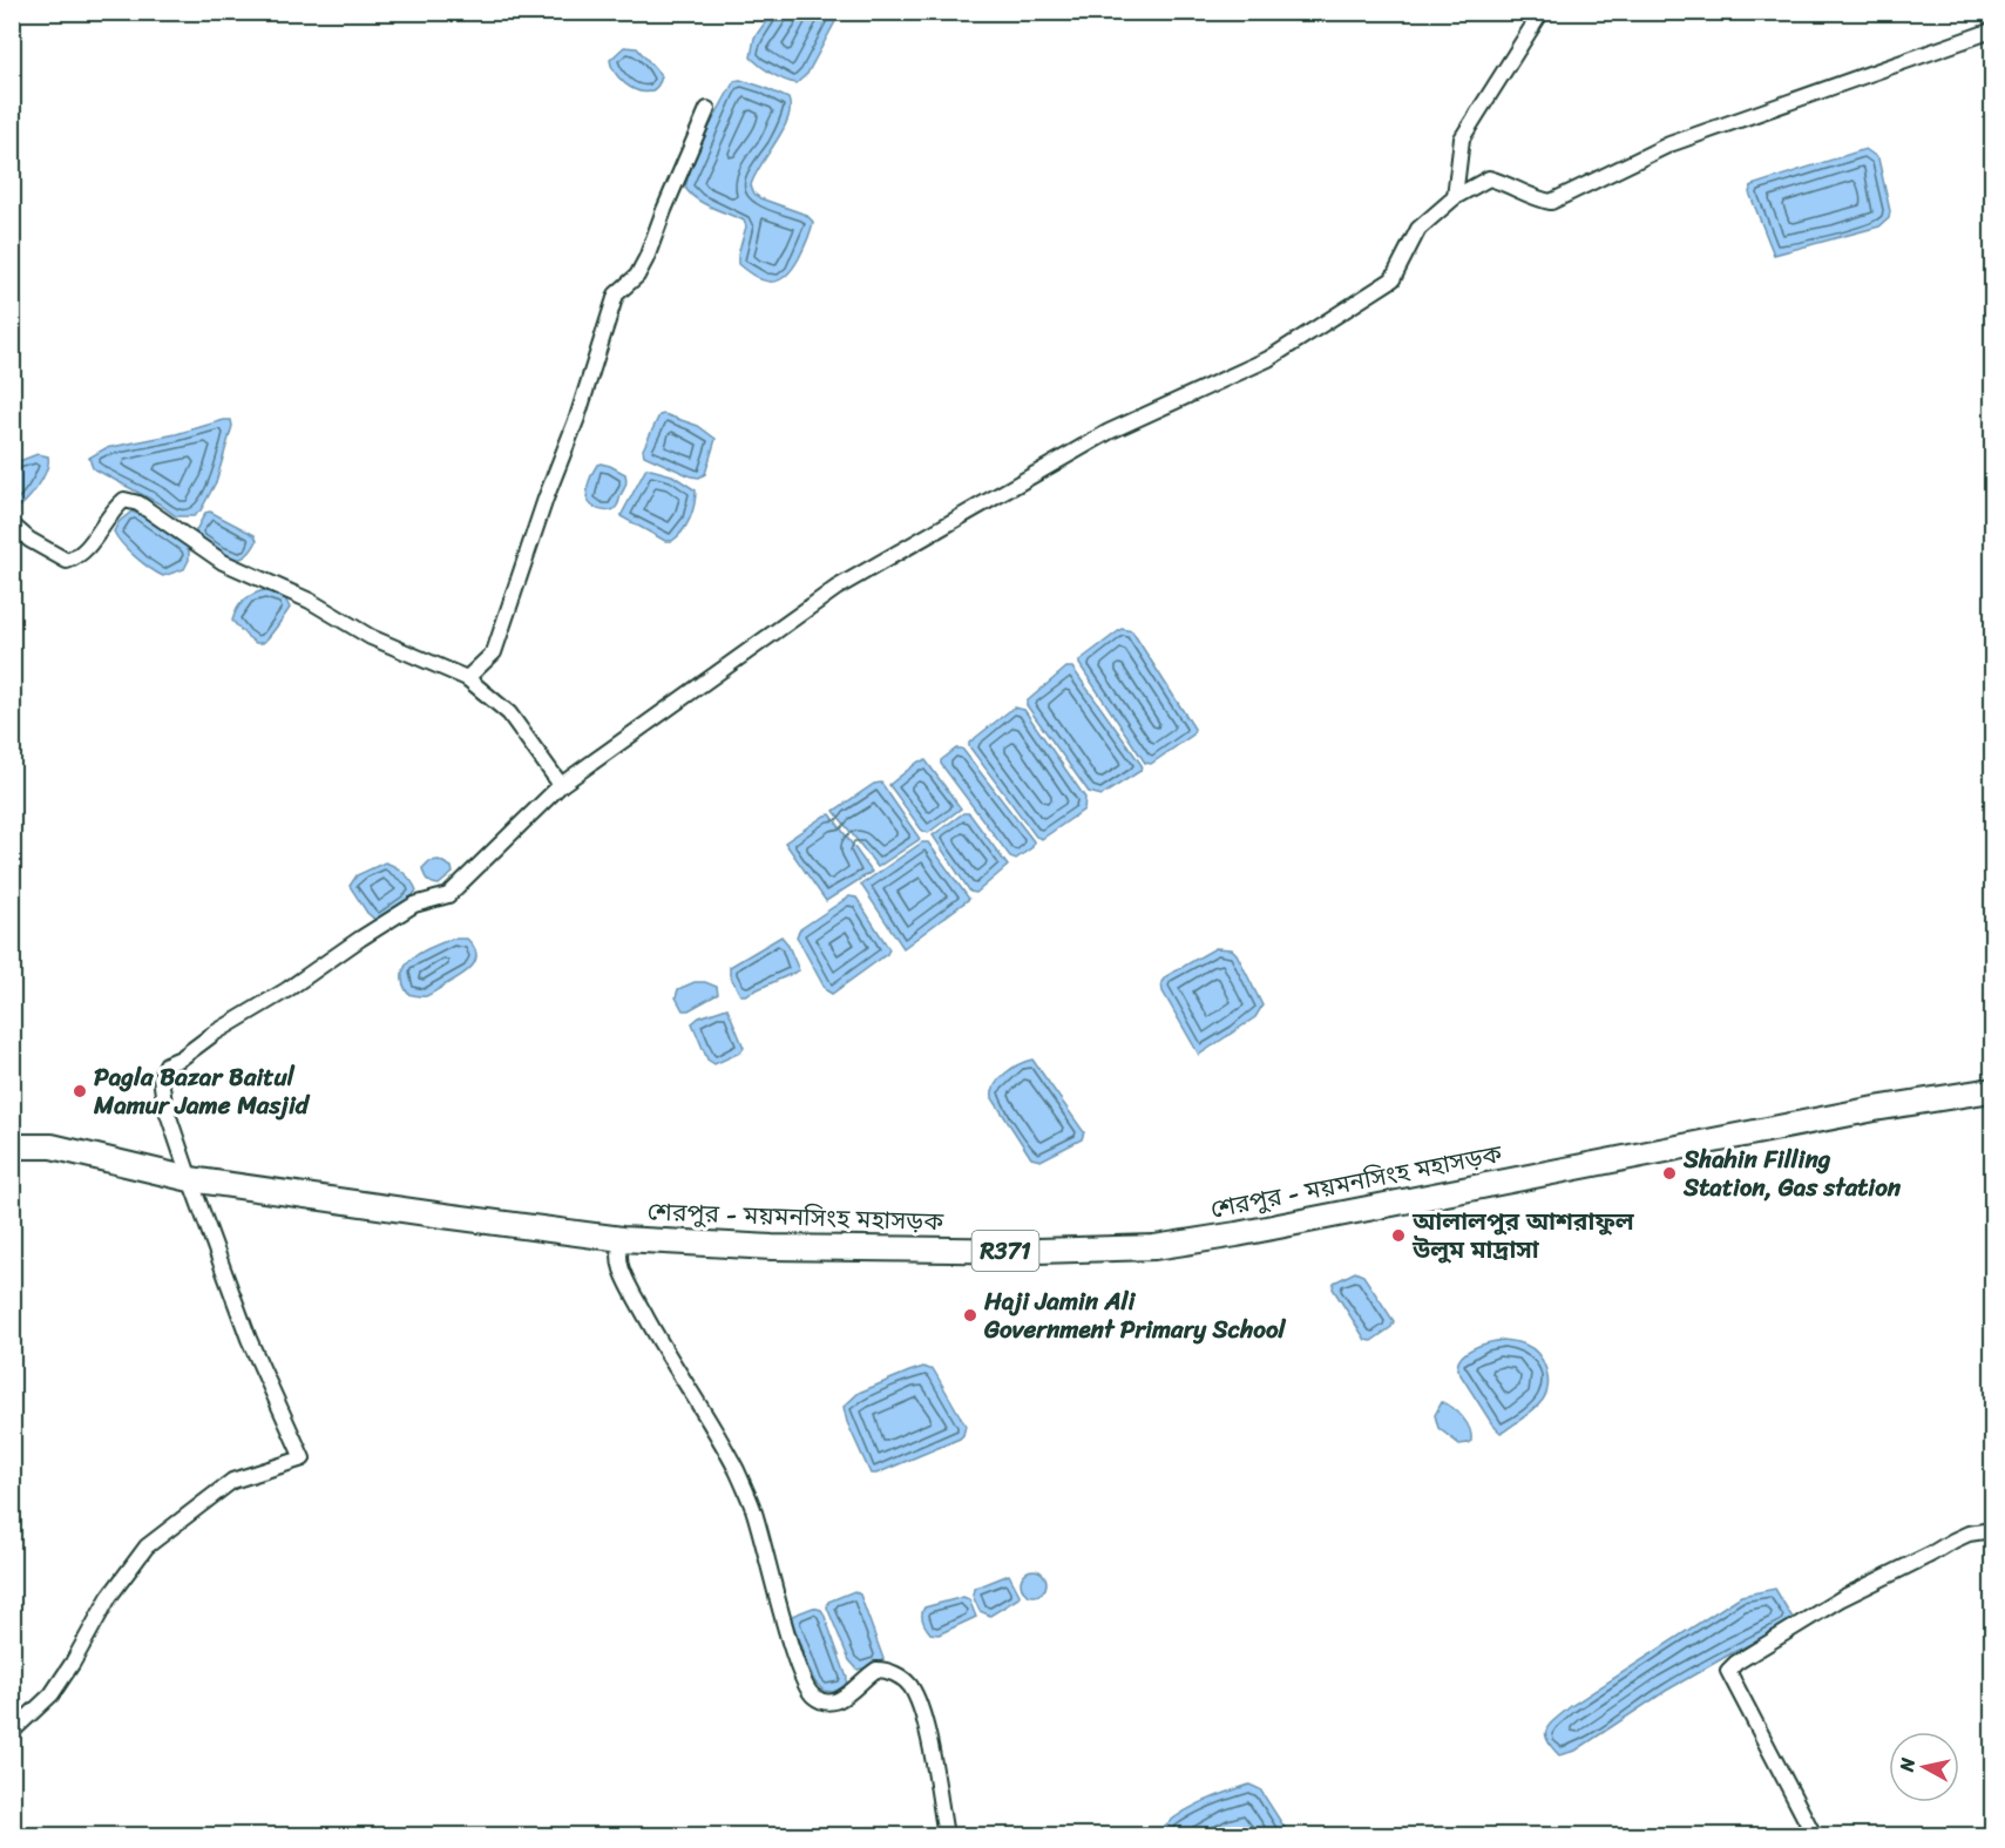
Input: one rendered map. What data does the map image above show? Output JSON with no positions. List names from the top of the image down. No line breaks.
{"streets":{"main road":["শেরপুর - ময়মনসিংহ মহাসড়ক","R371"]},"places":["Pagla Bazar Baitul Mamur Jame Masjid","Shahin Filling Station, Gas station","আলালপুর আশরাফুল উলুম মাদ্রাসা","Haji Jamin Ali Government Primary School"],"north":"left"}
